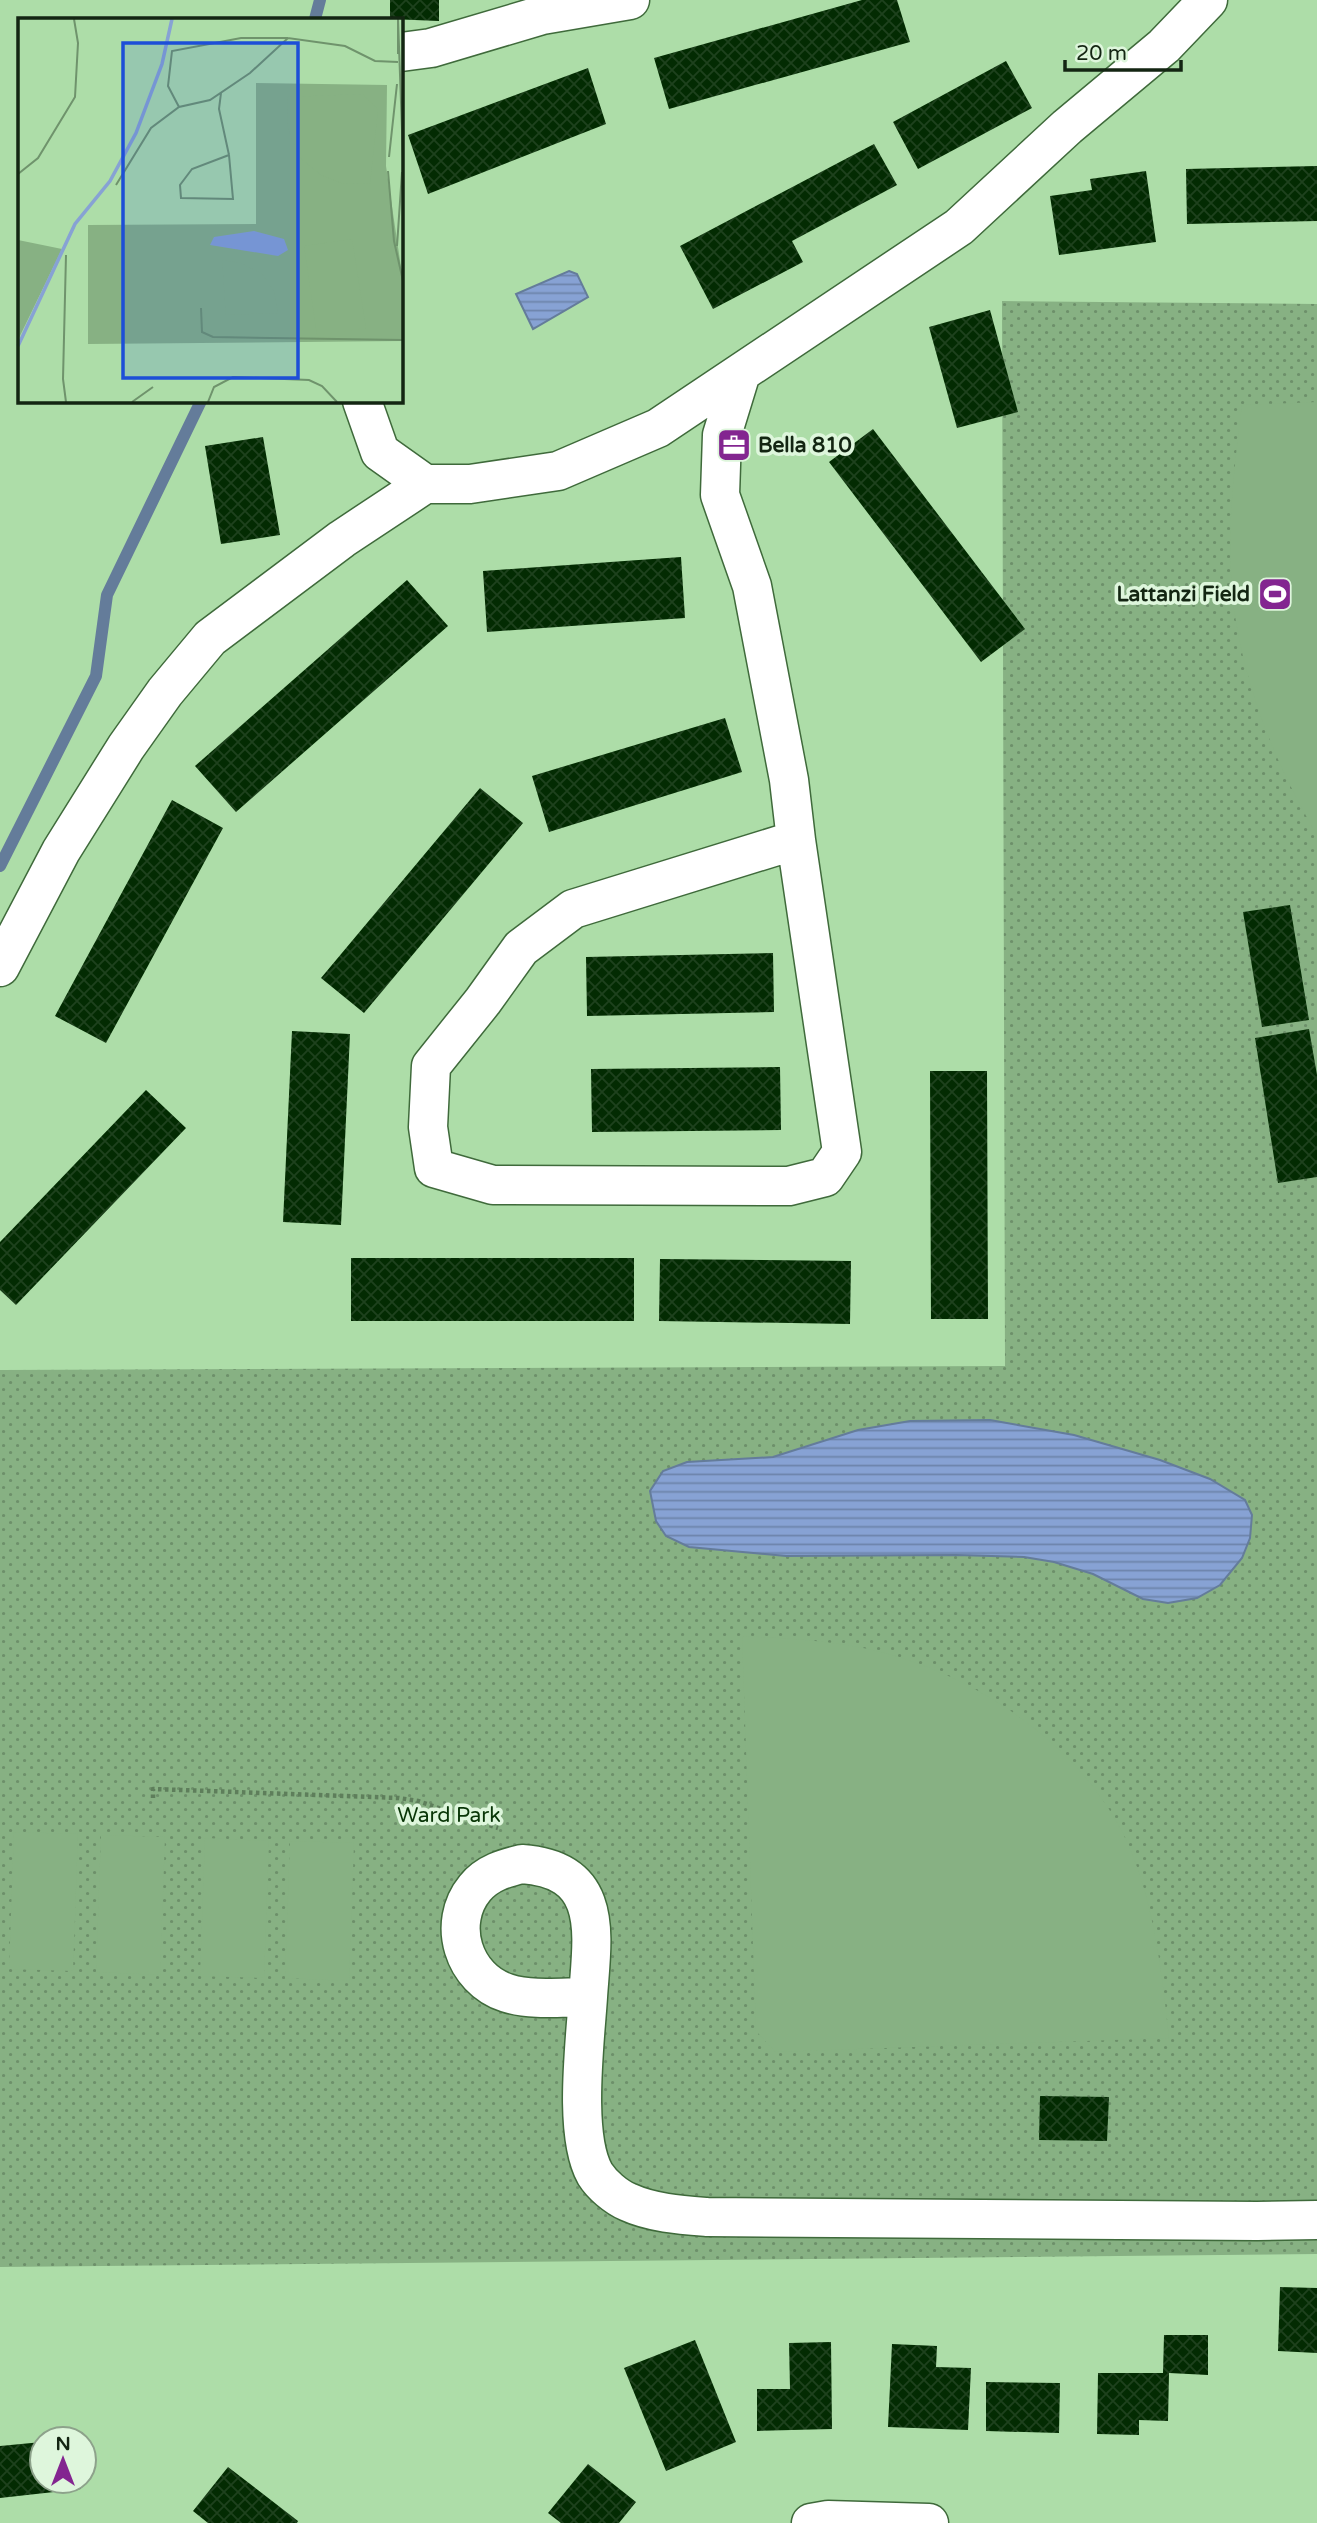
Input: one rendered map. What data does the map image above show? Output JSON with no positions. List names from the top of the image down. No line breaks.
{"parks":["Ward Park"],"places":{"office":["Bella 810"],"sports":["Lattanzi Field"]},"scale_bar":"20 m","north":"top"}
